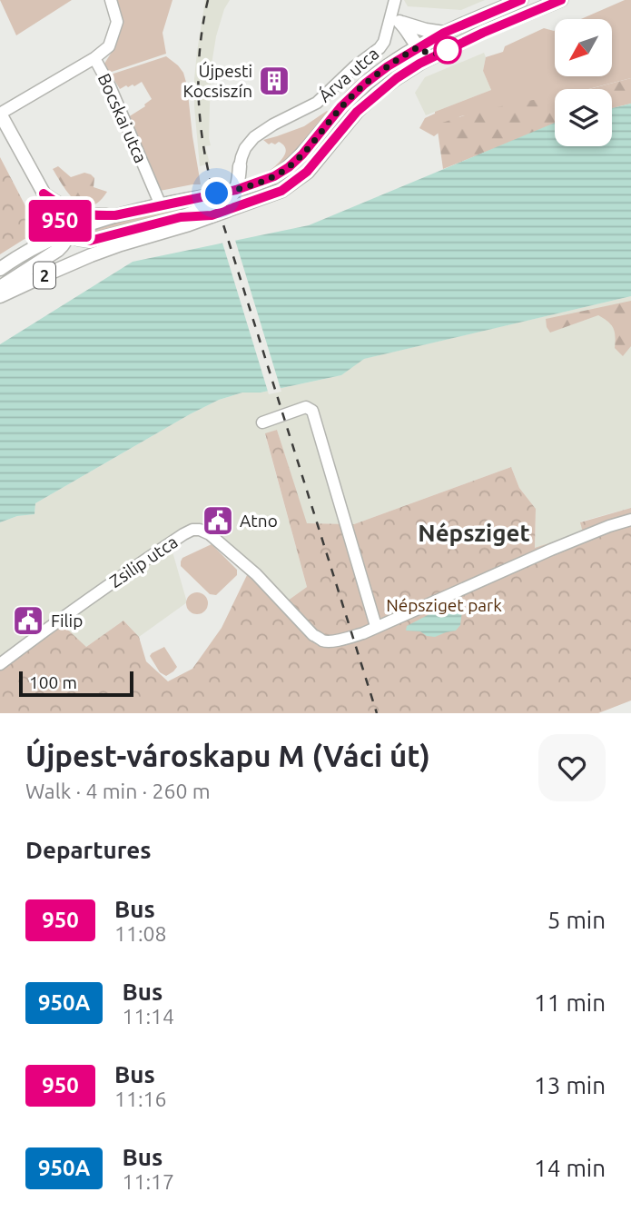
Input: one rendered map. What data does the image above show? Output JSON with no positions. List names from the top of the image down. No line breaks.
{"streets":{"main road":["2"],"street":["Árva utca","Bocskai utca","Zsilip utca"]},"crossings":[["Bocskai utca","2"]],"districts":["Népsziget"],"parks":["Népsziget park"],"places":{"building":["Újpesti Kocsiszín"],"public building":["Atno","Filip"]},"lines":["bus line 950"],"scale_bar":"100 m","north":"bottom left","page":{"on_map":"950","scale":"100 m","heading":[["Újpest-városkapu M (Váci út)","Walk · 4 min · 260 m"],"Departures"],"list":[{"mark":"950","name":"Bus","note":"11:08","value":"5 min"},{"mark":"950A","name":"Bus","note":"11:14","value":"11 min"},{"mark":"950","name":"Bus","note":"11:16","value":"13 min"},{"mark":"950A","name":"Bus","note":"11:17","value":"14 min"}]}}
